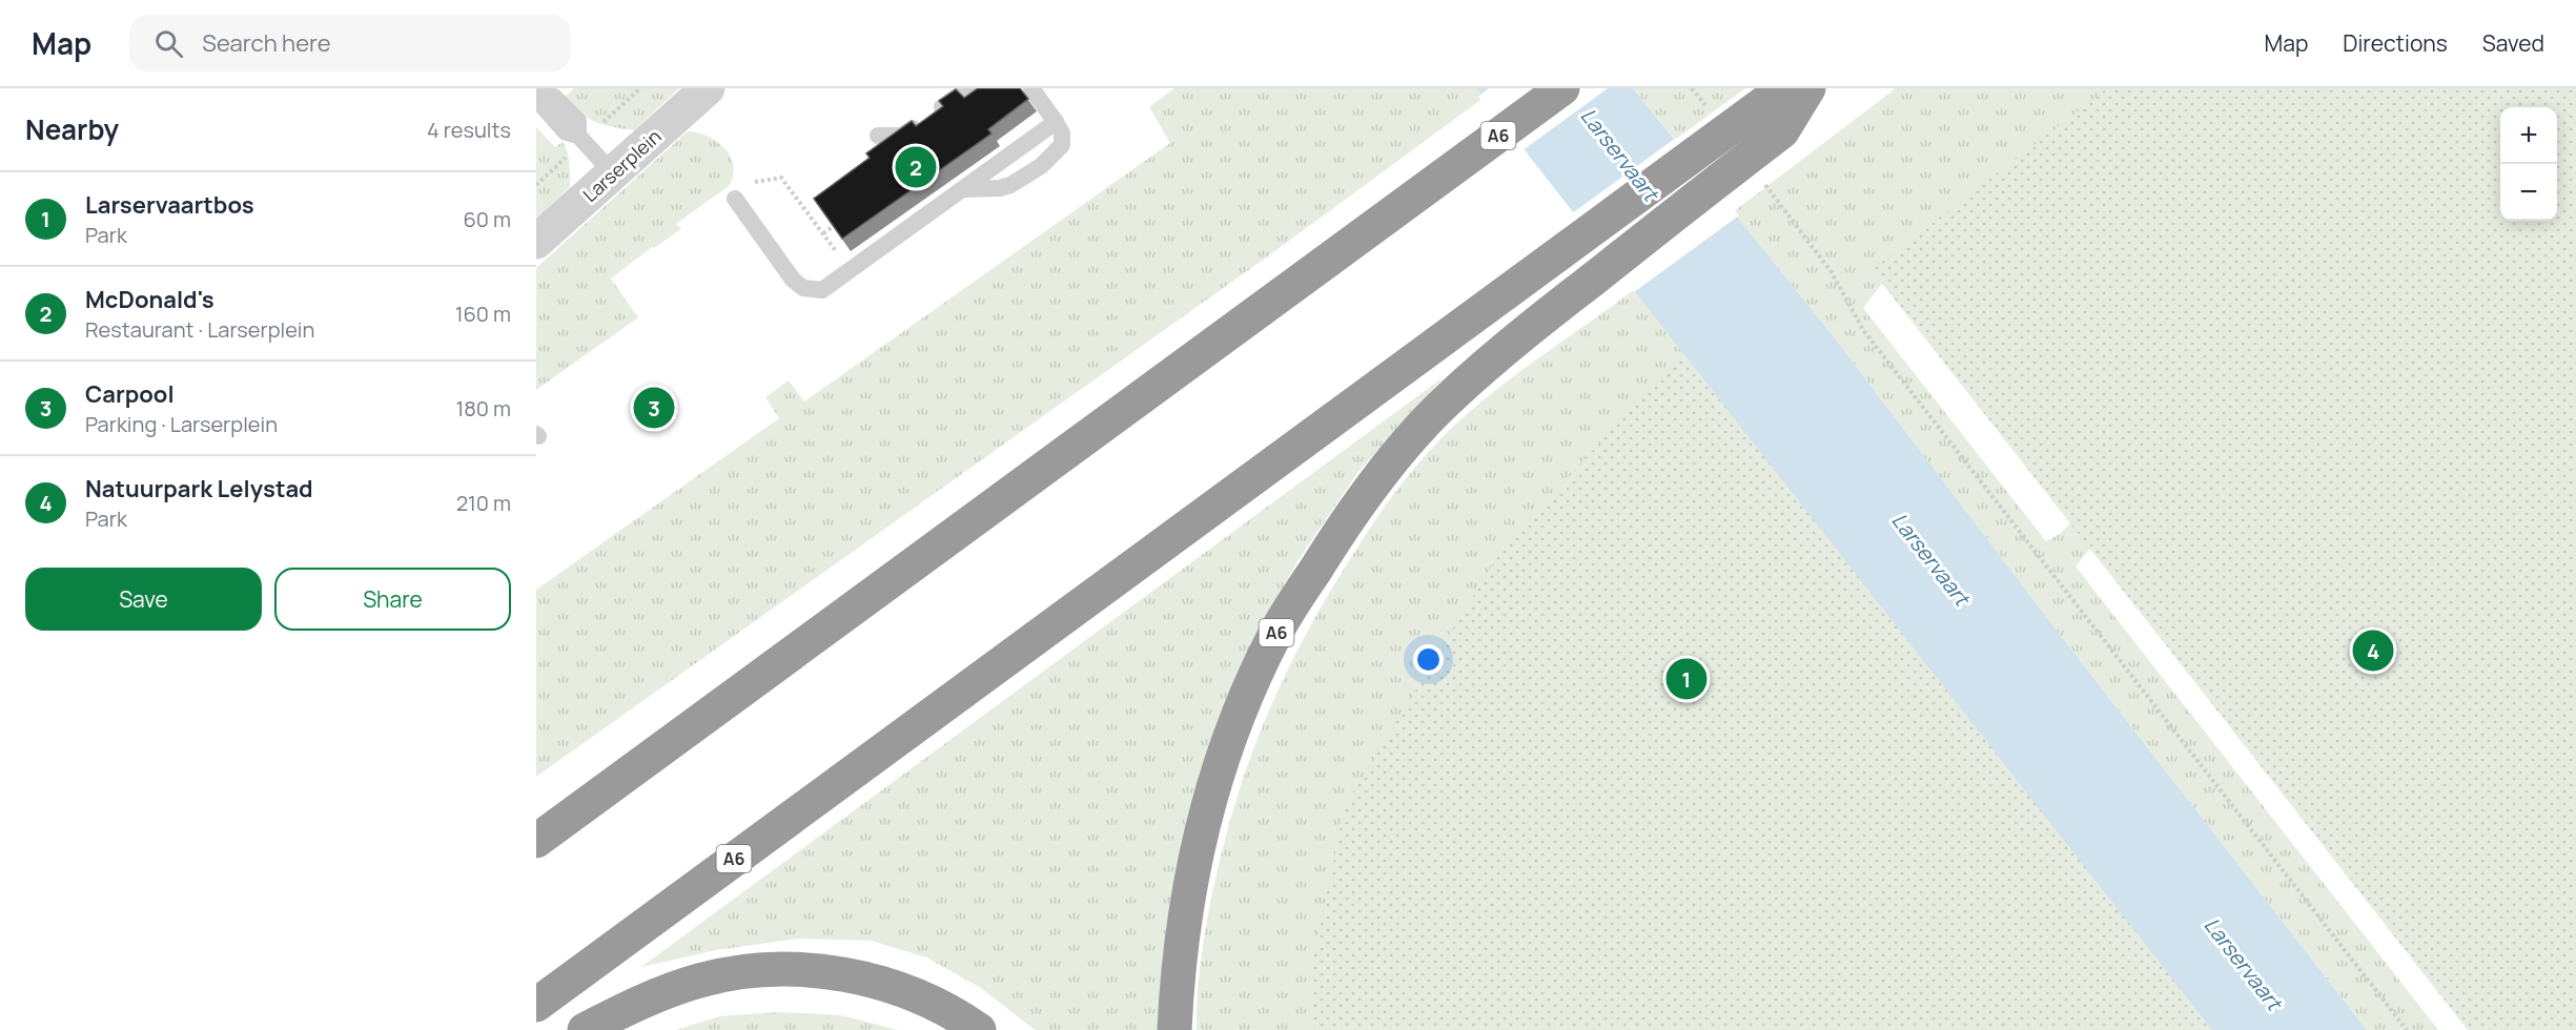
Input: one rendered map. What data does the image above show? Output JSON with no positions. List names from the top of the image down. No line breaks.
{"streets":{"highway":["A6"],"street":["Larserplein"]},"water":["Larservaart"],"page":{"header":"Map","search":"Search here","nav":["Map","Directions","Saved"],"heading":["Nearby","4 results"],"map_buttons":["+","−"],"pins":["2","3","4","1"],"list":[{"mark":"1","name":"Larservaartbos","note":"Park","value":"60 m"},{"mark":"2","name":"McDonald's","note":"Restaurant · Larserplein","value":"160 m"},{"mark":"3","name":"Carpool","note":"Parking · Larserplein","value":"180 m"},{"mark":"4","name":"Natuurpark Lelystad","note":"Park","value":"210 m"}],"buttons":["Save","Share"]}}
